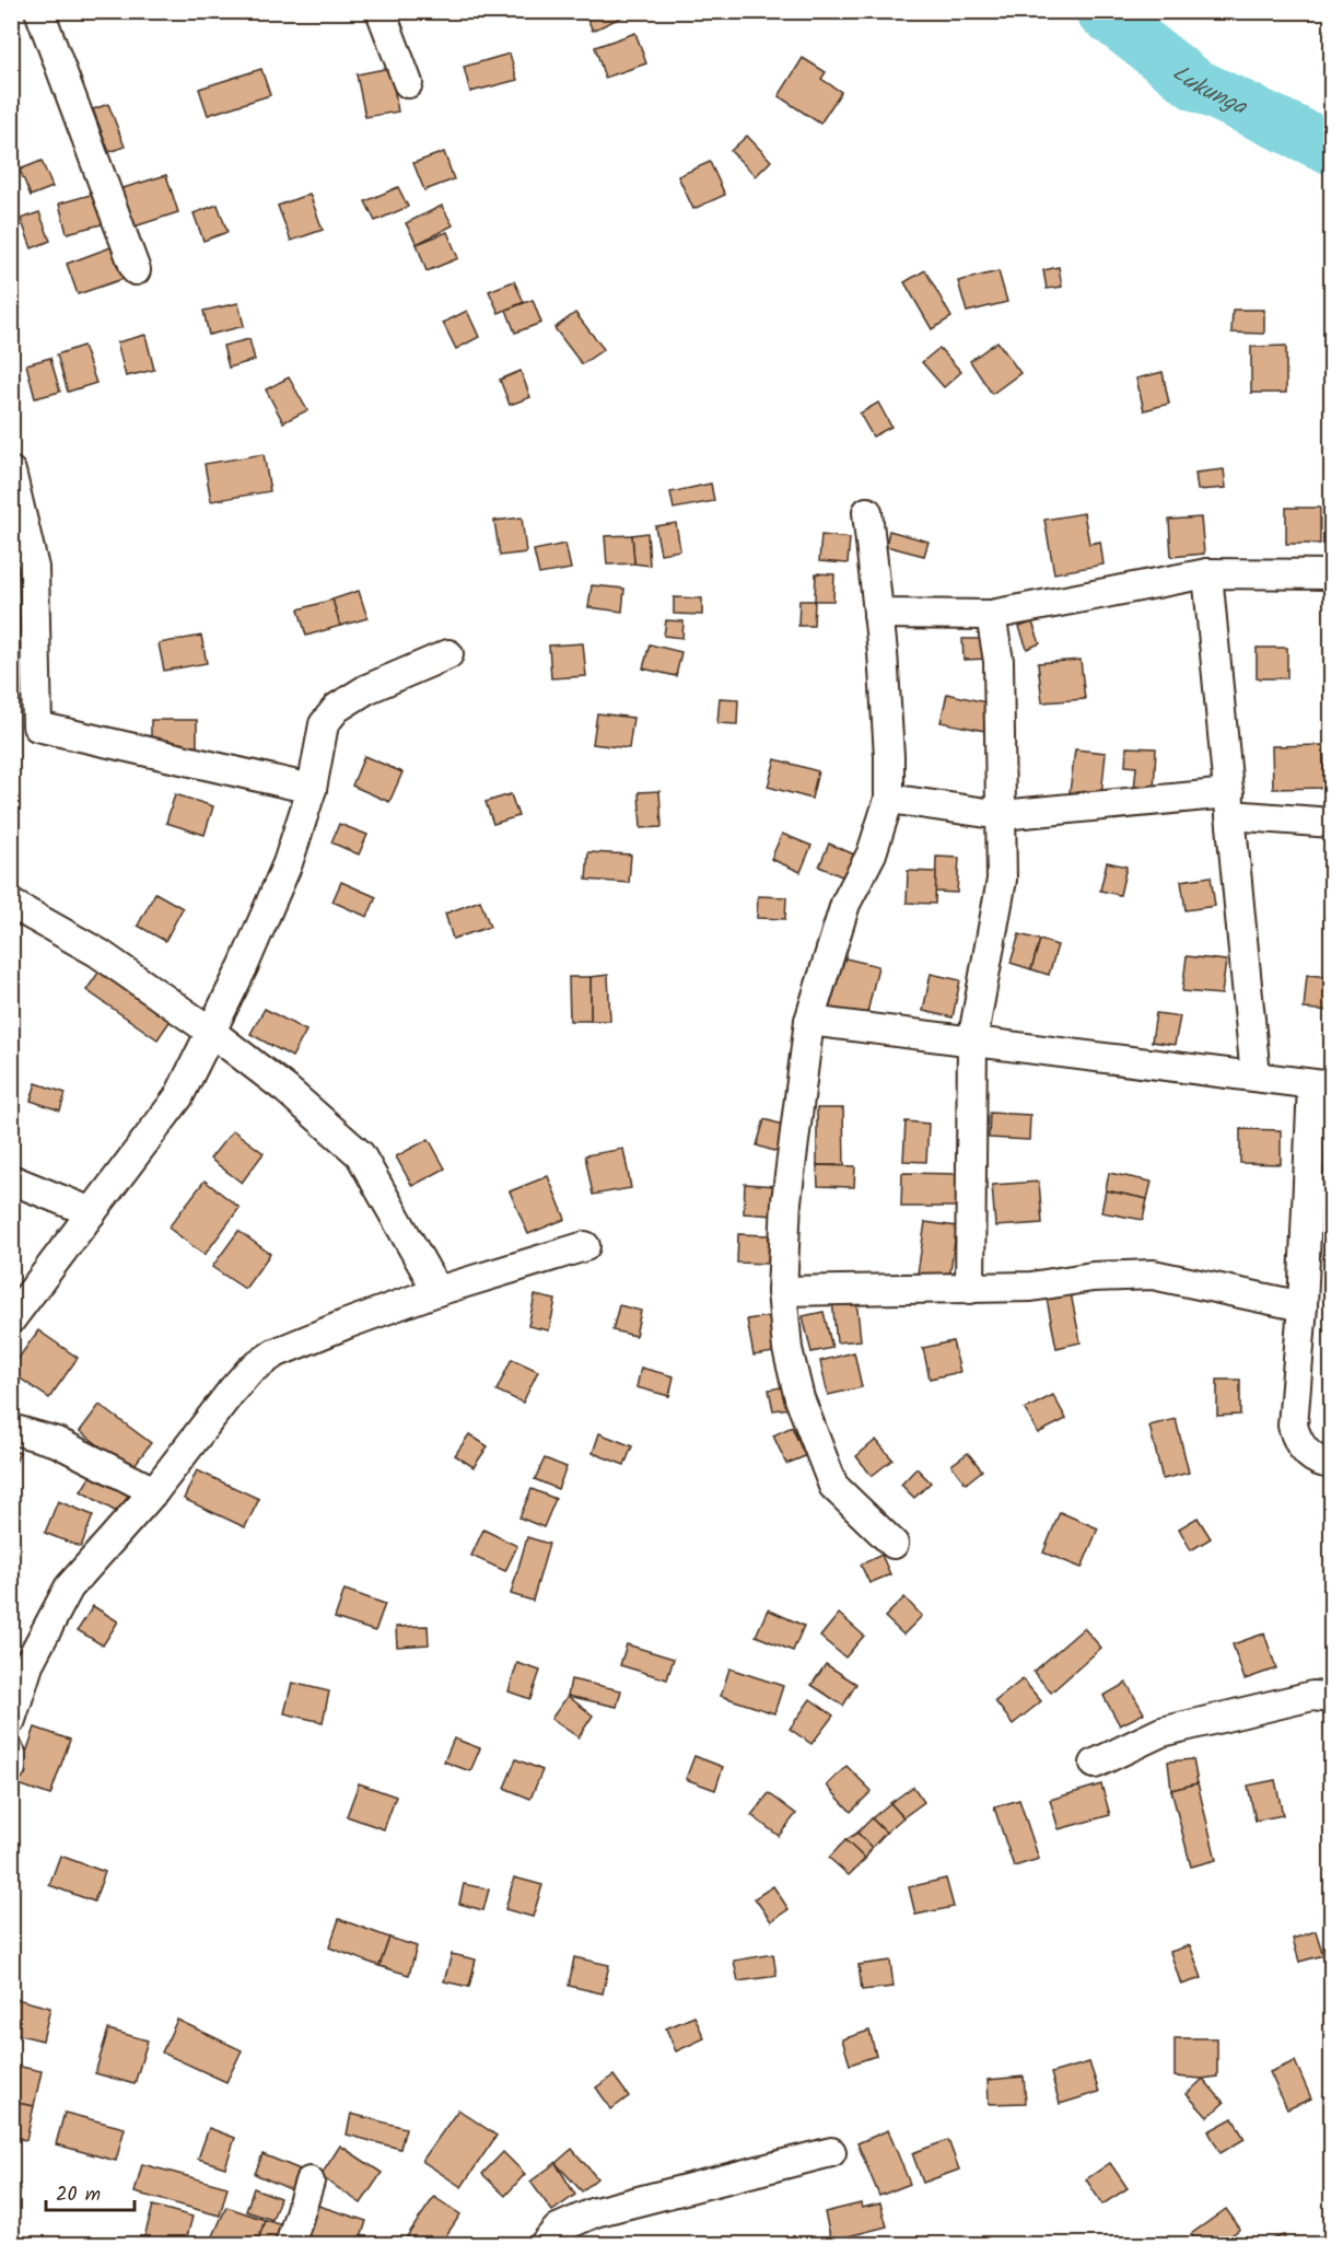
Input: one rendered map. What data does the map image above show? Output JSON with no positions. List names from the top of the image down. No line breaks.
{"water":["Lukunga"],"scale_bar":"20 m"}
